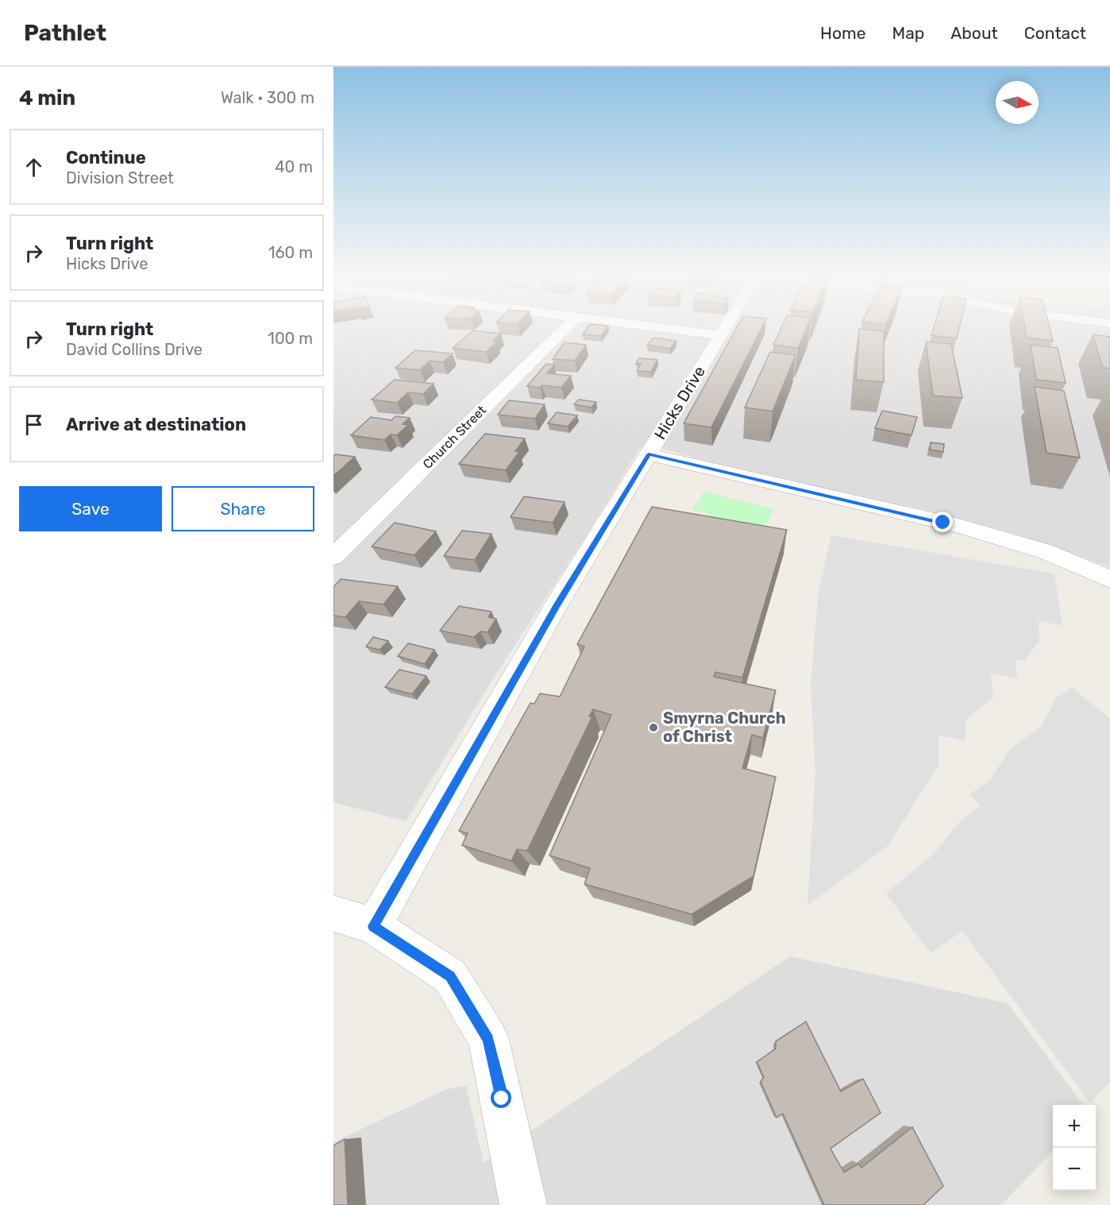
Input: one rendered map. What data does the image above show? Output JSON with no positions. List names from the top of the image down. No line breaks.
{"streets":{"street":["Hicks Drive","Church Street"]},"places":["Smyrna Church of Christ"],"north":"right","page":{"header":"Pathlet","nav":["Home","Map","About","Contact"],"heading":["4 min","Walk · 300 m"],"list":[["Continue","Division Street","40 m"],["Turn right","Hicks Drive","160 m"],["Turn right","David Collins Drive","100 m"],"Arrive at destination"],"buttons":["Save","Share"],"map_buttons":["+","−"]}}
